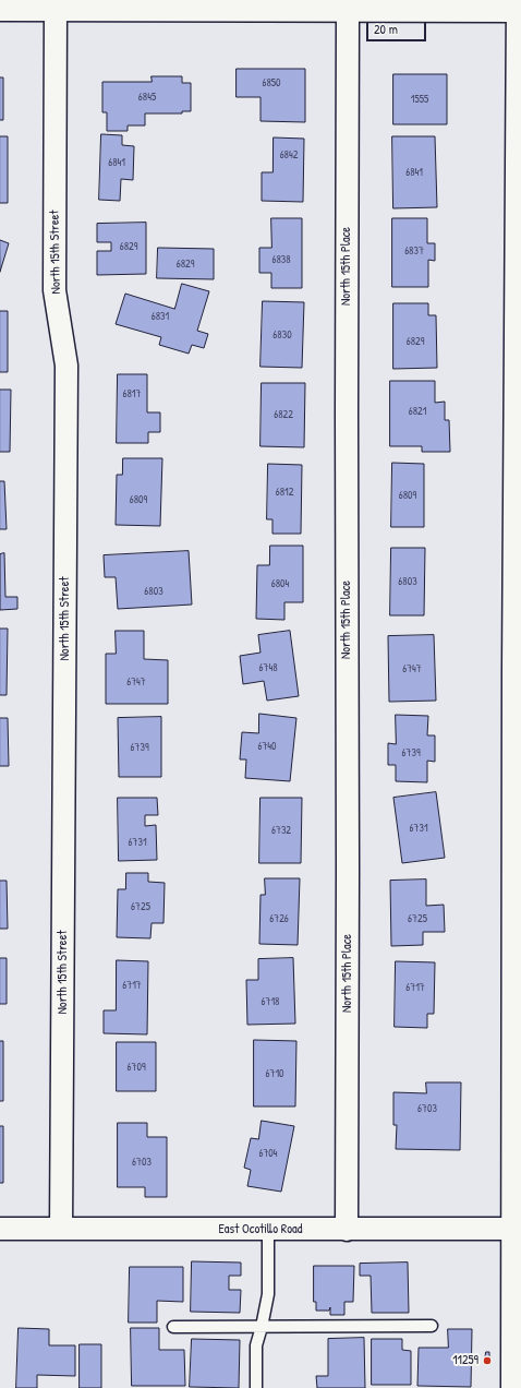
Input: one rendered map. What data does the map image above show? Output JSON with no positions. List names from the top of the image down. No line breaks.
{"streets":{"street":["North 15th Street","North 15th Place","East Ocotillo Road"]},"crossings":[["North 15th Street","East Ocotillo Road"],["North 15th Place","East Ocotillo Road"]],"places":["11259"],"house_numbers":["6850","6845","1555","6842","6841","6841","6829","6837","6838","6829","6831","6830","6829","6817","6821","6822","6812","6809","6809","6803","6804","6803","6748","6747","6747","6740","6739","6739","6731","6732","6731","6725","6726","6725","6717","6717","6718","6709","6710","6703","6704","6703"],"scale_bar":"20 m"}
